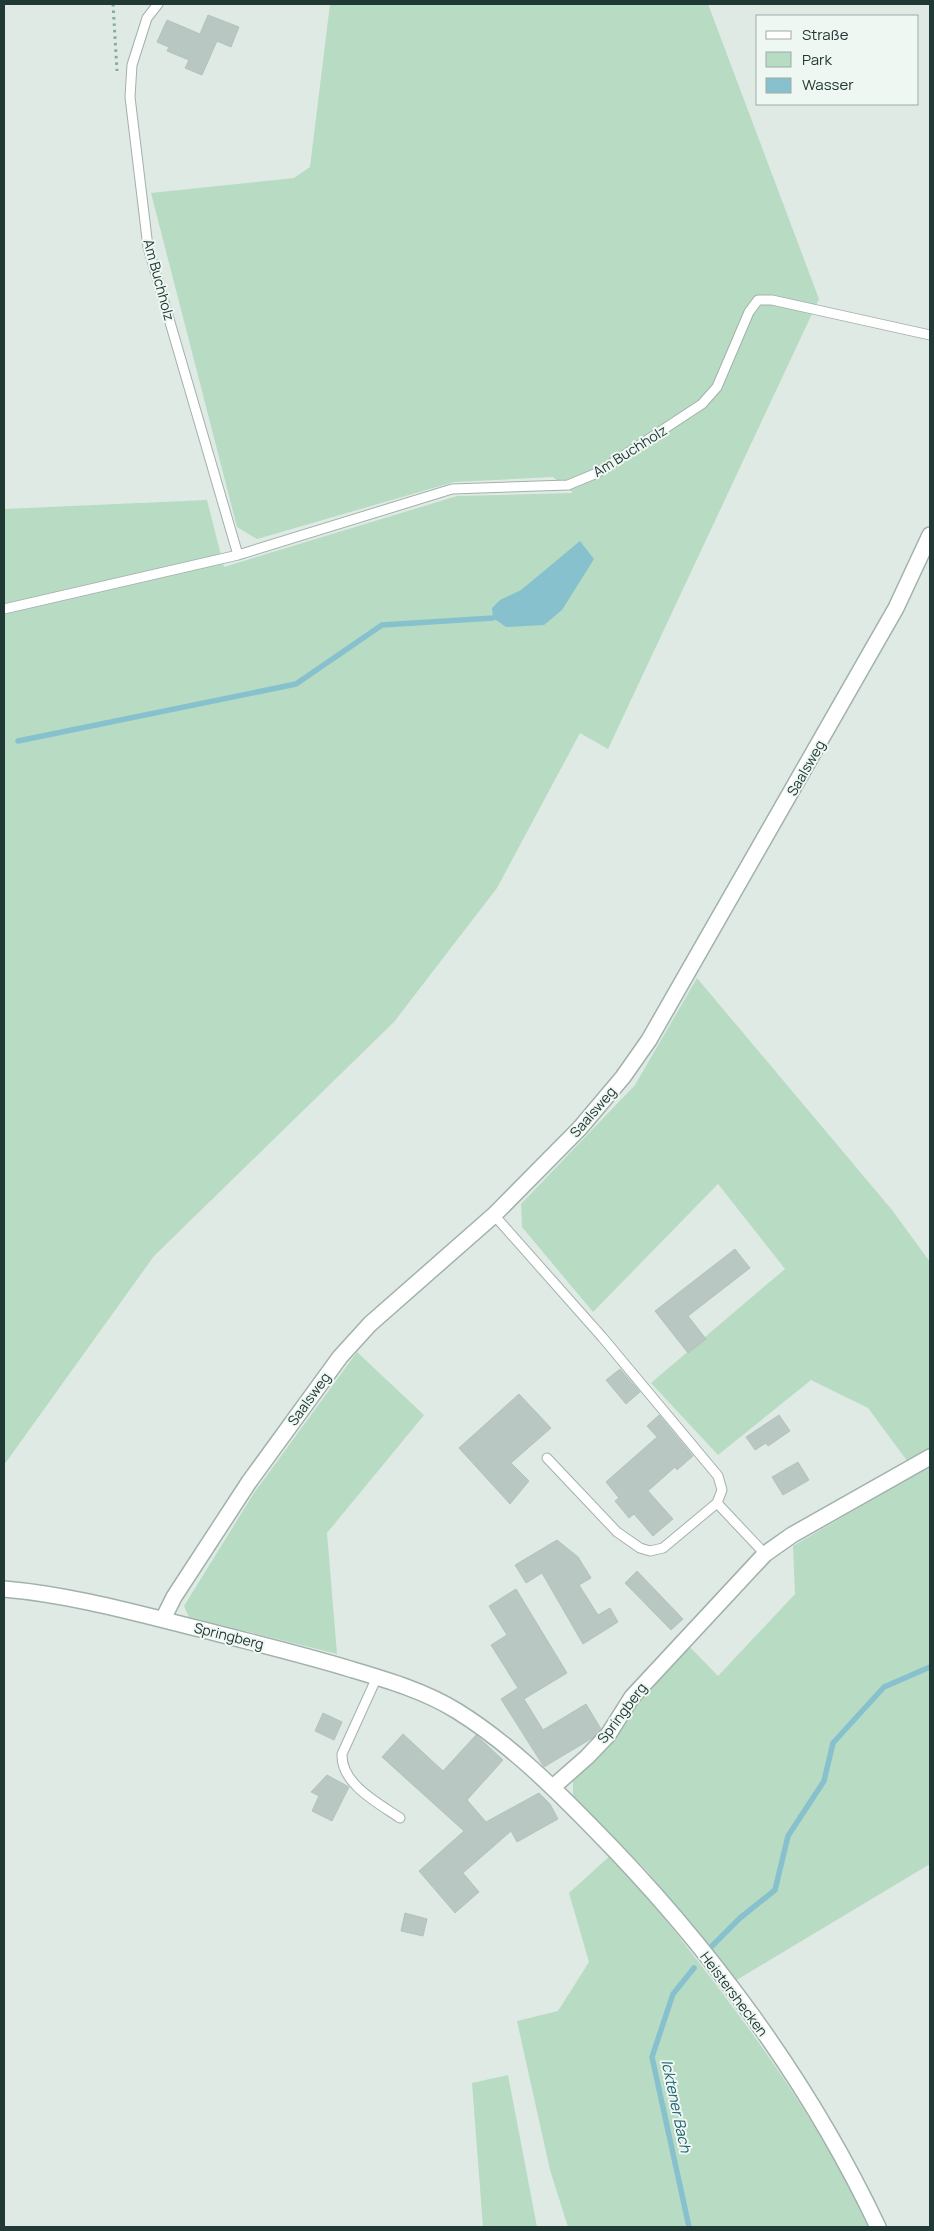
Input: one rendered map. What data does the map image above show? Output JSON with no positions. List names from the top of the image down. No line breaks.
{"streets":{"street":["Saalsweg","Springberg","Heistershecken"],"lane":["Am Buchholz"]},"crossings":[["Saalsweg","Springberg"],["Springberg","Heistershecken"]],"water":["Icktener Bach"],"legend":["Straße","Park","Wasser"]}
